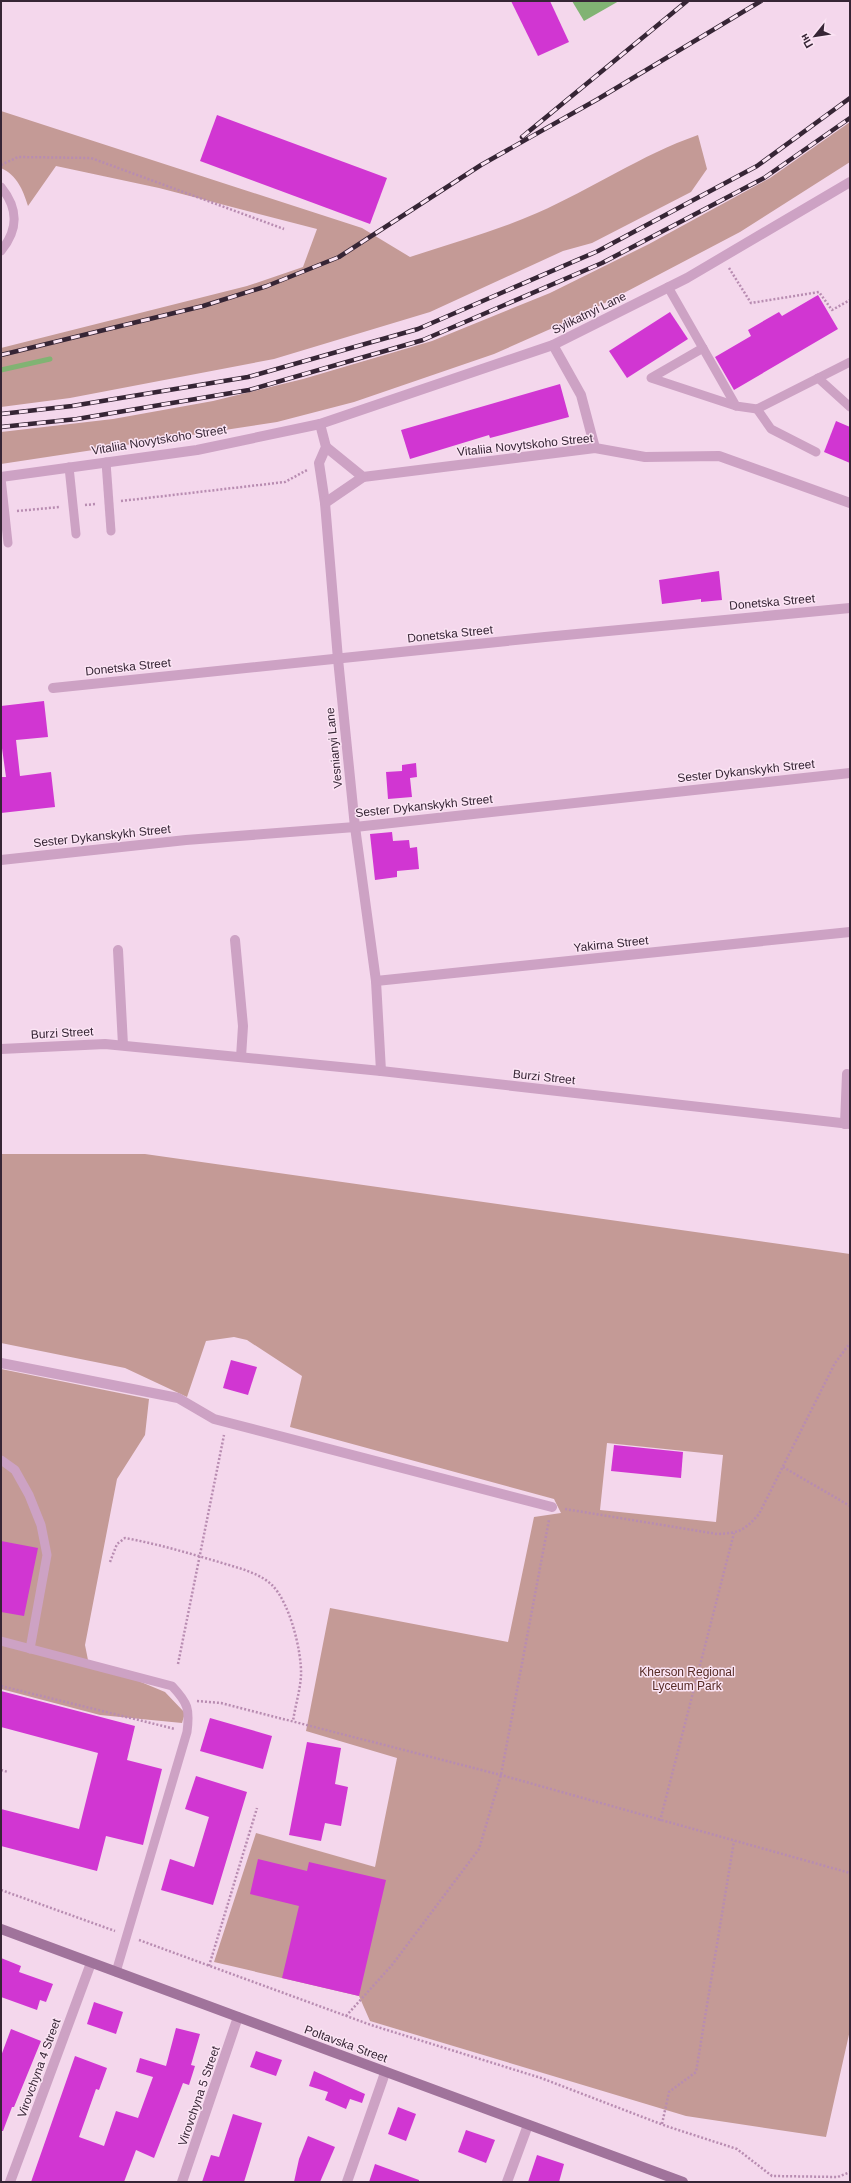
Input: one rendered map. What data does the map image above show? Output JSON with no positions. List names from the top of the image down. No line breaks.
{"streets":{"main road":["Poltavska Street"],"street":["Sylikatnyi Lane","Vitaliia Novytskoho Street","Donetska Street","Vesnianyi Lane","Sester Dykanskykh Street","Yakirna Street","Burzi Street","Virovchyna 4 Street","Virovchyna 5 Street"]},"crossings":[["Sylikatnyi Lane","Vitaliia Novytskoho Street"],["Vitaliia Novytskoho Street","Vesnianyi Lane"],["Donetska Street","Vesnianyi Lane"],["Vesnianyi Lane","Sester Dykanskykh Street"],["Vesnianyi Lane","Yakirna Street"],["Vesnianyi Lane","Burzi Street"],["Poltavska Street","Virovchyna 4 Street"],["Poltavska Street","Virovchyna 5 Street"]],"parks":["Kherson Regional Lyceum Park"],"north":"bottom left"}
